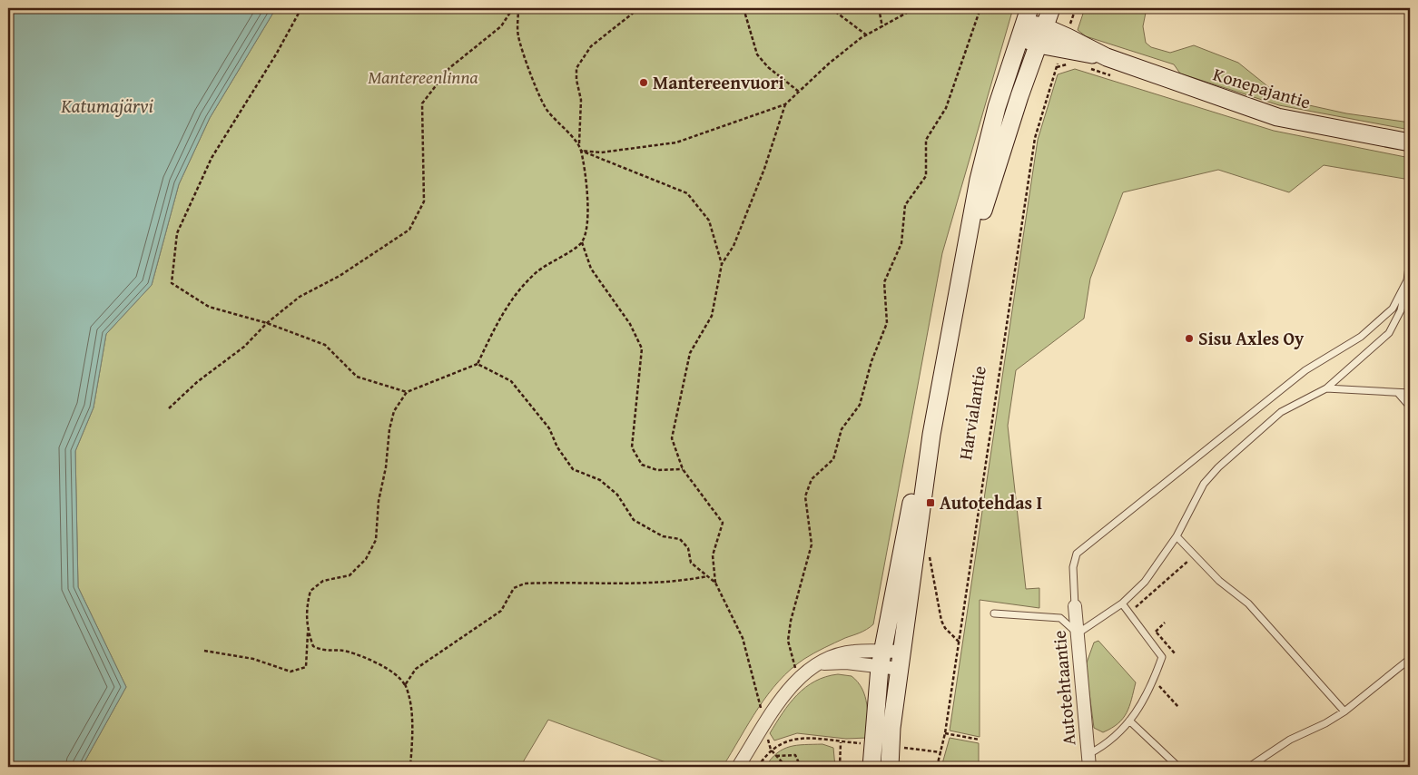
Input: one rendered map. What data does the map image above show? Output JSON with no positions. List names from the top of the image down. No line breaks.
{"streets":{"main road":["Konepajantie","Harvialantie"],"street":["Autotehtaantie"]},"crossings":[["Konepajantie","Harvialantie"]],"water":["Katumajärvi"],"parks":["Mantereenlinna"],"places":{"other":["Mantereenvuori","Sisu Axles Oy"],"transit":["Autotehdas I"]}}
